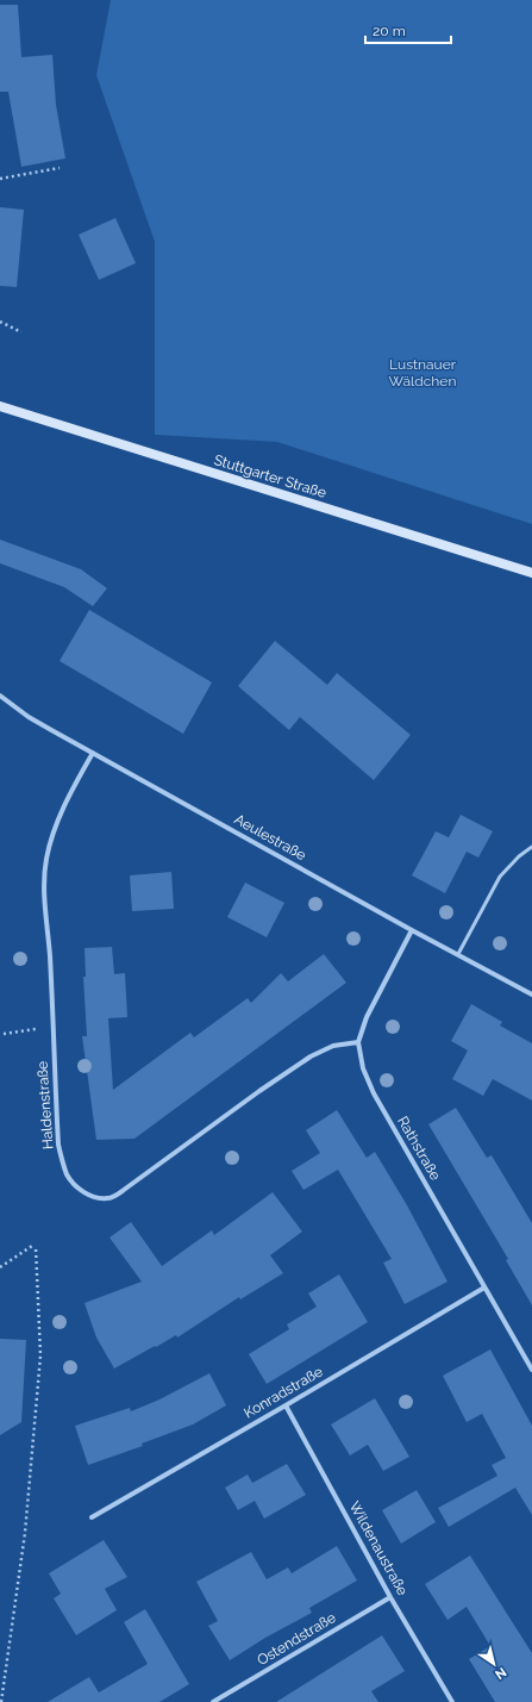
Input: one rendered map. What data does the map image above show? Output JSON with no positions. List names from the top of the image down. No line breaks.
{"streets":{"main road":["Stuttgarter Straße"],"street":["Aeulestraße","Haldenstraße","Rathstraße","Konradstraße","Wildenaustraße","Ostendstraße"]},"crossings":[["Aeulestraße","Haldenstraße"],["Aeulestraße","Rathstraße"],["Haldenstraße","Rathstraße"],["Rathstraße","Konradstraße"],["Konradstraße","Wildenaustraße"],["Wildenaustraße","Ostendstraße"]],"parks":["Lustnauer Wäldchen"],"scale_bar":"20 m","north":"bottom right"}
